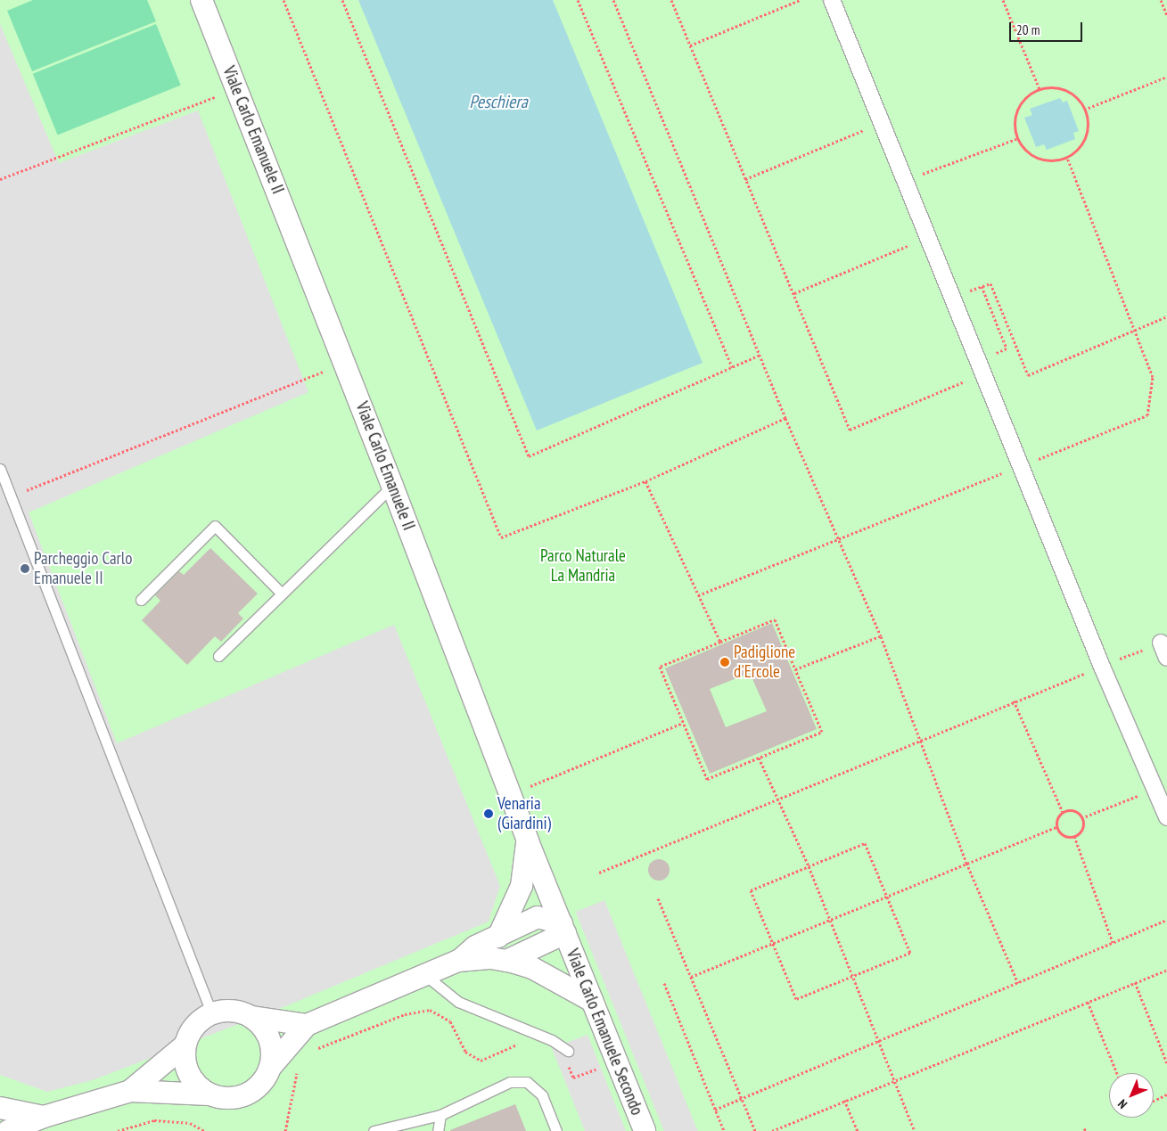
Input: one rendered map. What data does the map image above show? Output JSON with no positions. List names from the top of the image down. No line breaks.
{"streets":{"street":["Viale Carlo Emanuele II","Viale Carlo Emanuele Secondo"]},"crossings":[["Viale Carlo Emanuele II","Viale Carlo Emanuele Secondo"]],"water":["Peschiera"],"parks":["Parco Naturale La Mandria"],"places":["Parcheggio Carlo Emanuele II","Padiglione d'Ercole","Venaria (Giardini)"],"scale_bar":"20 m","north":"bottom left"}
